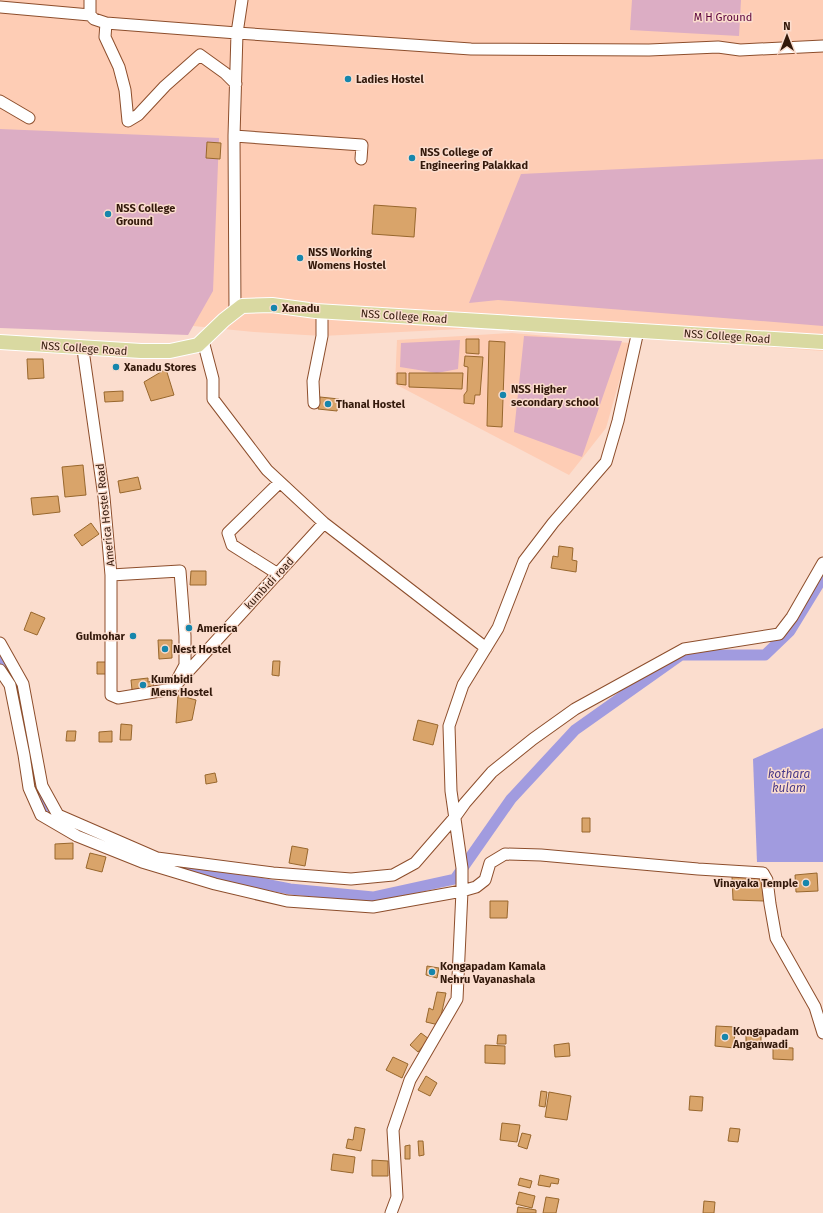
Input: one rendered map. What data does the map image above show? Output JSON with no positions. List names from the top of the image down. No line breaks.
{"streets":{"main road":["NSS College Road"],"street":["America Hostel Road","kumbidi road"]},"crossings":[["NSS College Road","America Hostel Road"],["America Hostel Road","kumbidi road"]],"water":["kothara kulam"],"parks":["M H Ground"],"places":["Ladies Hostel","NSS College of Engineering Palakkad","NSS College Ground","NSS Working Womens Hostel","Xanadu","Xanadu Stores","NSS Higher secondary school","Thanal Hostel","America","Gulmohar","Nest Hostel","Kumbidi Mens Hostel","Vinayaka Temple","Kongapadam Kamala Nehru Vayanashala","Kongapadam Anganwadi"],"north":"top"}
